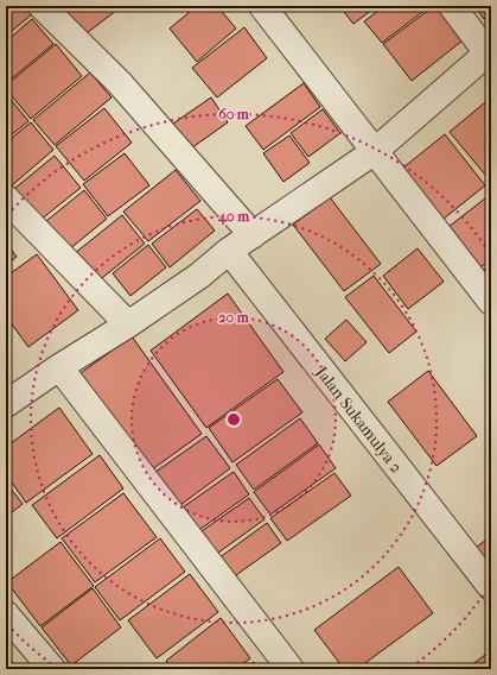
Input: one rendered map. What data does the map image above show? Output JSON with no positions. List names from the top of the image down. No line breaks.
{"streets":{"street":["Jalan Sukamulya 2"]},"rings":["60 m","40 m","20 m"]}
